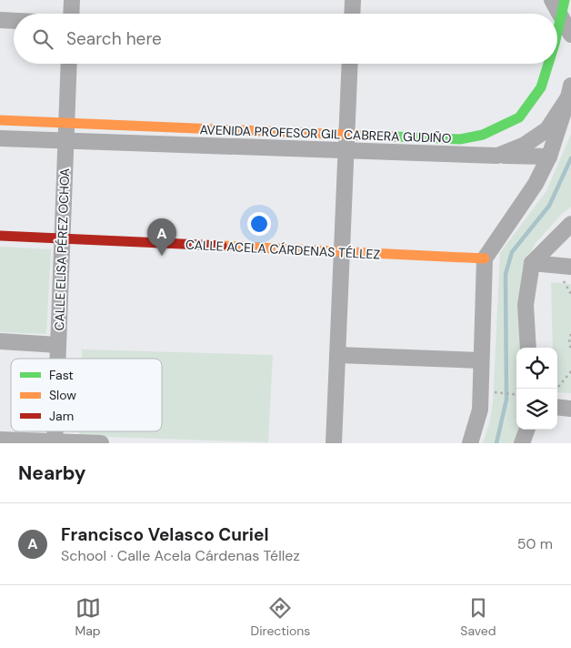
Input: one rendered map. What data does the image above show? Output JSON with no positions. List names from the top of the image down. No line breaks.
{"streets":{"street":["AVENIDA PROFESOR GIL CABRERA GUDIÑO","CALLE ELISA PÉREZ OCHOA","CALLE ACELA CÁRDENAS TÉLLEZ"]},"crossings":[["AVENIDA PROFESOR GIL CABRERA GUDIÑO","CALLE ELISA PÉREZ OCHOA"],["CALLE ELISA PÉREZ OCHOA","CALLE ACELA CÁRDENAS TÉLLEZ"]],"legend":["Fast","Slow","Jam"],"page":{"search":"Search here","pins":"A","heading":"Nearby","list":[{"mark":"A","name":"Francisco Velasco Curiel","note":"School · Calle Acela Cárdenas Téllez","value":"50 m"}],"nav":["Map","Directions","Saved"]}}
